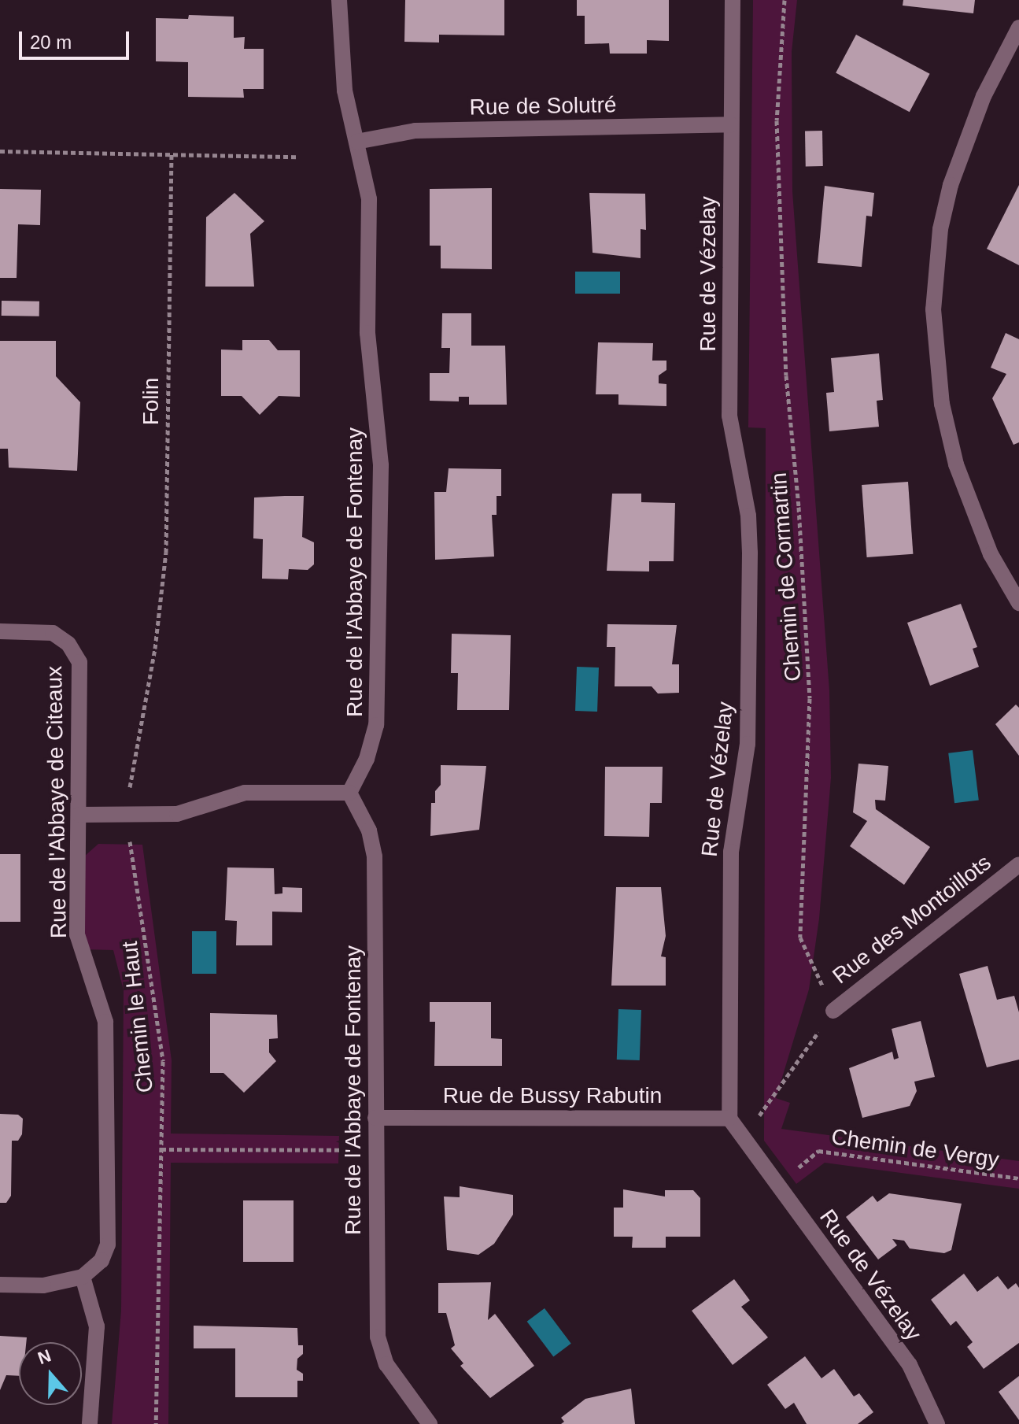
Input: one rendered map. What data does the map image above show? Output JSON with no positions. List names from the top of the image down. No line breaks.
{"streets":{"street":["Rue de Solutré","Rue de Vézelay","Rue de l'Abbaye de Fontenay","Rue de l'Abbaye de Citeaux","Rue des Montoillots","Rue de Bussy Rabutin"],"path":["Folin","Chemin de Cormartin","Chemin le Haut","Chemin de Vergy"]},"crossings":[["Rue de Solutré","Rue de Vézelay"],["Rue de Solutré","Rue de l'Abbaye de Fontenay"],["Rue de Vézelay","Rue de Bussy Rabutin"],["Folin","Chemin le Haut"],["Rue de l'Abbaye de Fontenay","Rue de Bussy Rabutin"],["Chemin de Cormartin","Rue des Montoillots"]],"scale_bar":"20 m","north":"top"}
